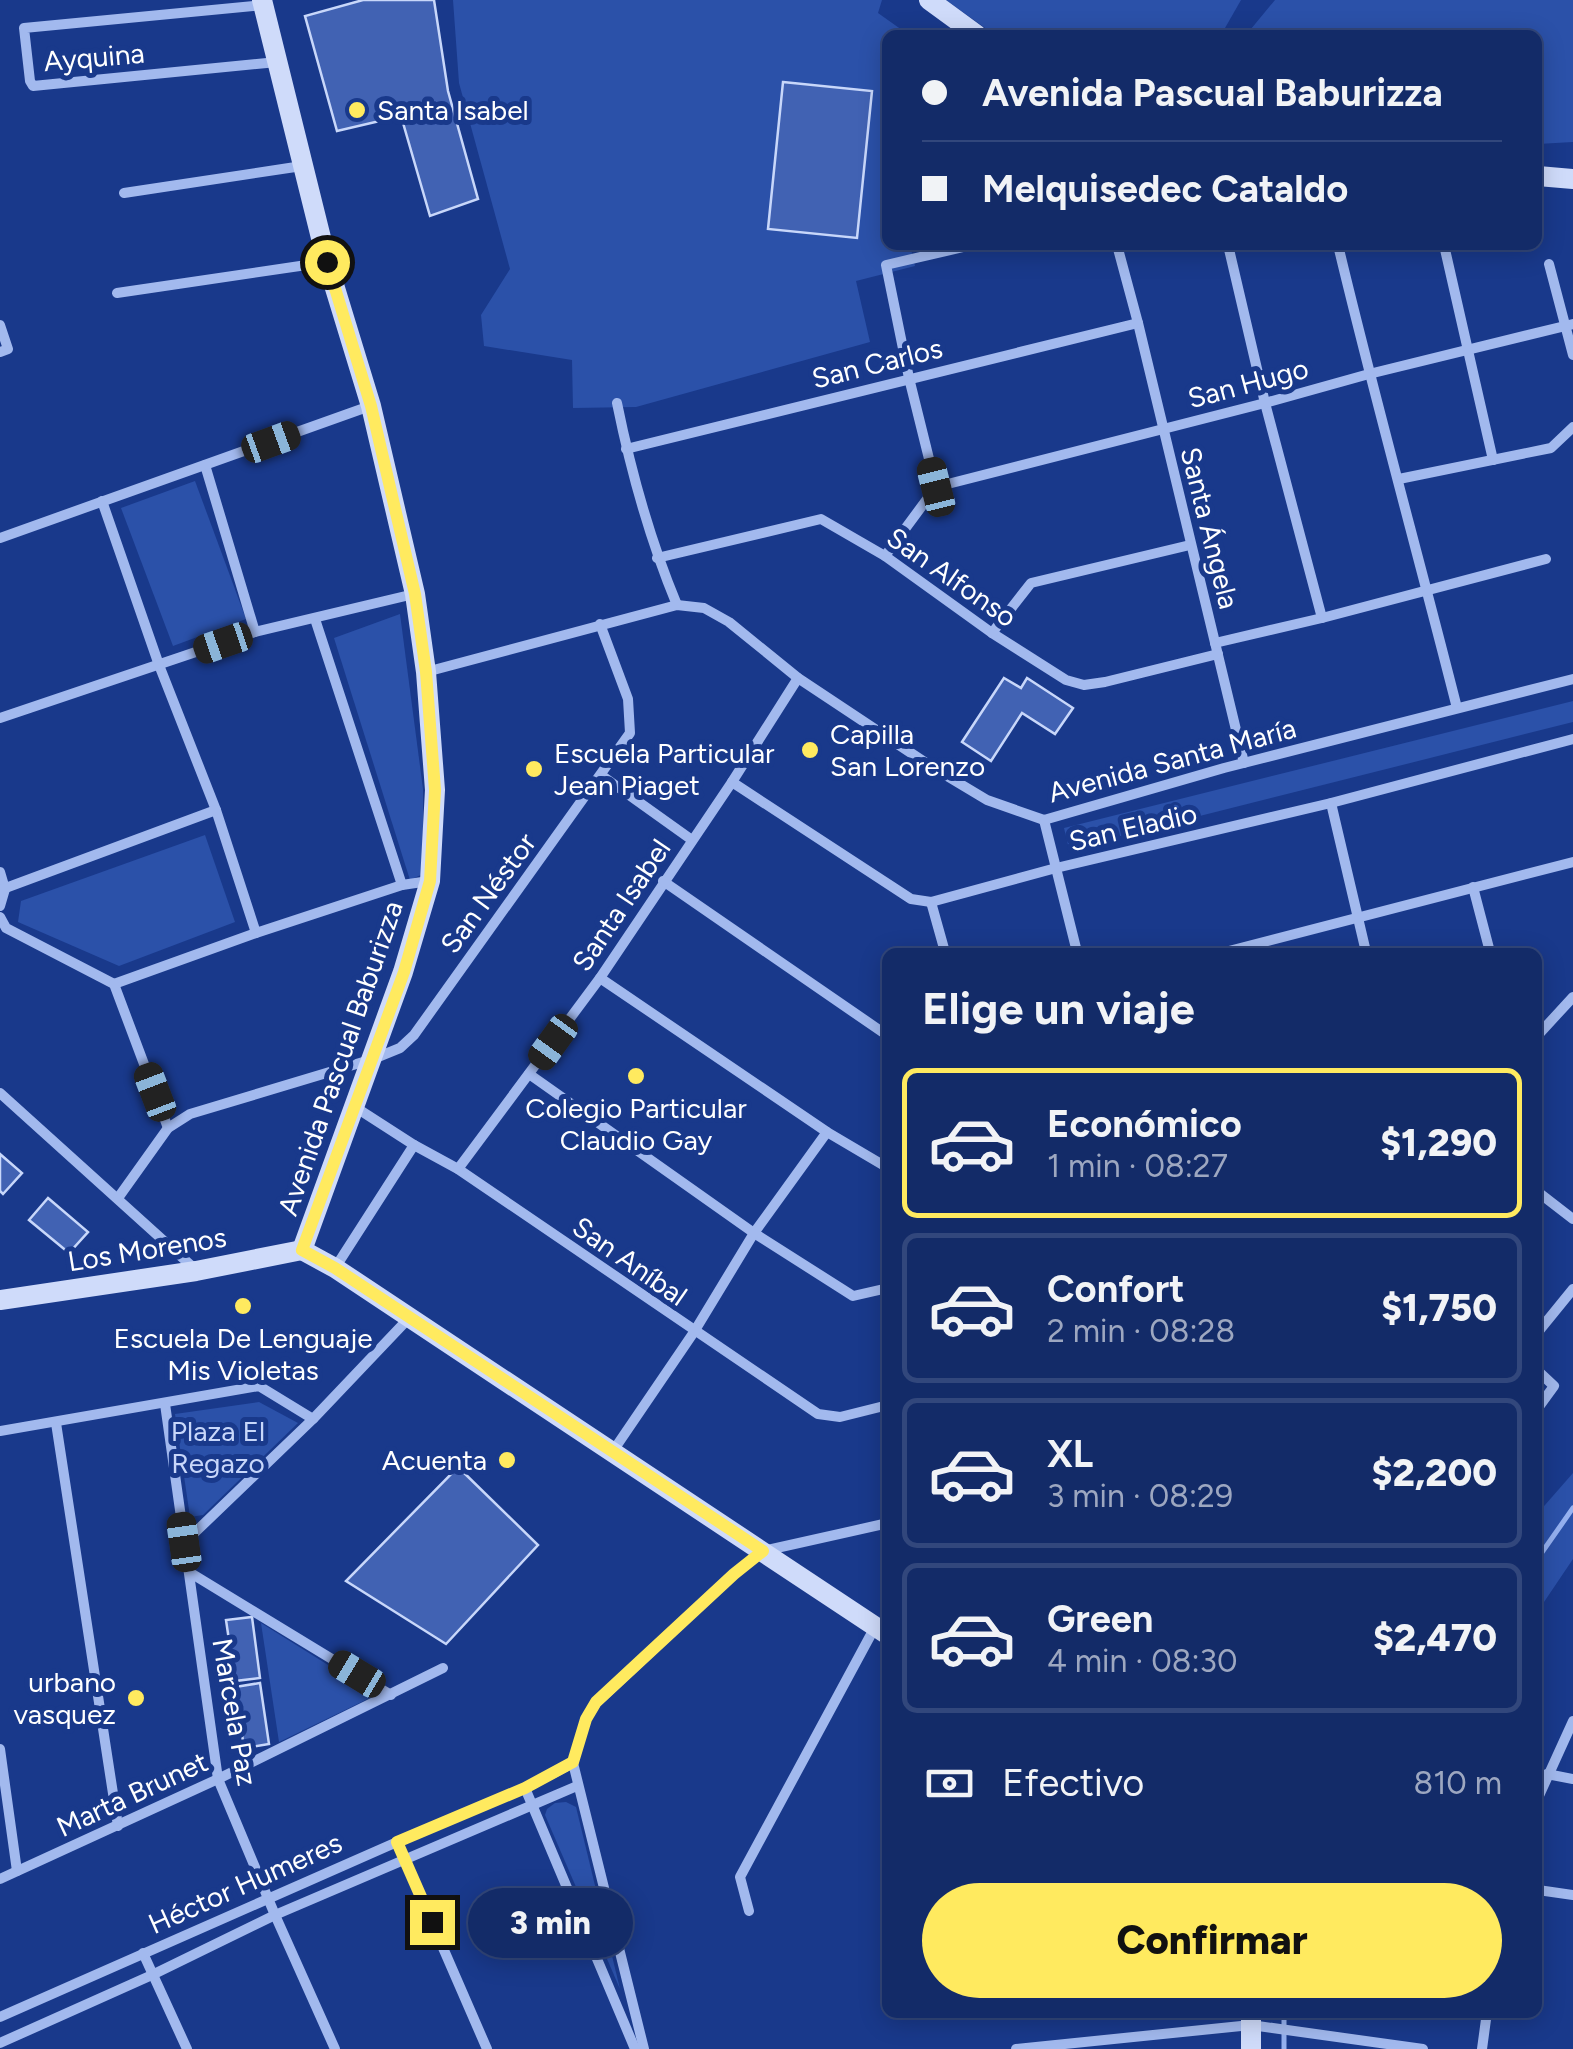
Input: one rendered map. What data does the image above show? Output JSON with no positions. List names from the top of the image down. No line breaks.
{"streets":{"main road":["Avenida Pascual Baburizza","Los Morenos"],"street":["Ayquina","San Carlos","San Hugo","Santa Ángela","San Alfonso","Avenida Santa María","San Eladio","San Néstor","Santa Isabel","San Aníbal","Marcela Paz","Marta Brunet","Héctor Humeres"]},"crossings":[["Ayquina","Avenida Pascual Baburizza"],["San Carlos","Santa Ángela"],["San Hugo","Santa Ángela"],["Santa Ángela","San Alfonso"],["Santa Ángela","Avenida Santa María"],["Avenida Santa María","Santa Isabel"],["San Néstor","Avenida Pascual Baburizza"],["Santa Isabel","San Aníbal"],["Avenida Pascual Baburizza","Los Morenos"],["Avenida Pascual Baburizza","San Aníbal"],["Marcela Paz","Marta Brunet"],["Marcela Paz","Héctor Humeres"]],"parks":["Plaza El Regazo"],"places":["Santa Isabel","Capilla San Lorenzo","Escuela Particular Jean Piaget","Colegio Particular Claudio Gay","Escuela De Lenguaje Mis Violetas","Acuenta","urbano vasquez"],"page":{"banner":["Avenida Pascual Baburizza","Melquisedec Cataldo"],"heading":"Elige un viaje","list":[{"name":"Económico","note":"1 min · 08:27","value":"$1,290"},{"name":"Confort","note":"2 min · 08:28","value":"$1,750"},{"name":"XL","note":"3 min · 08:29","value":"$2,200"},{"name":"Green","note":"4 min · 08:30","value":"$2,470"}],"pay":["Efectivo","810 m"],"buttons":"Confirmar","bubble":"3 min"}}
